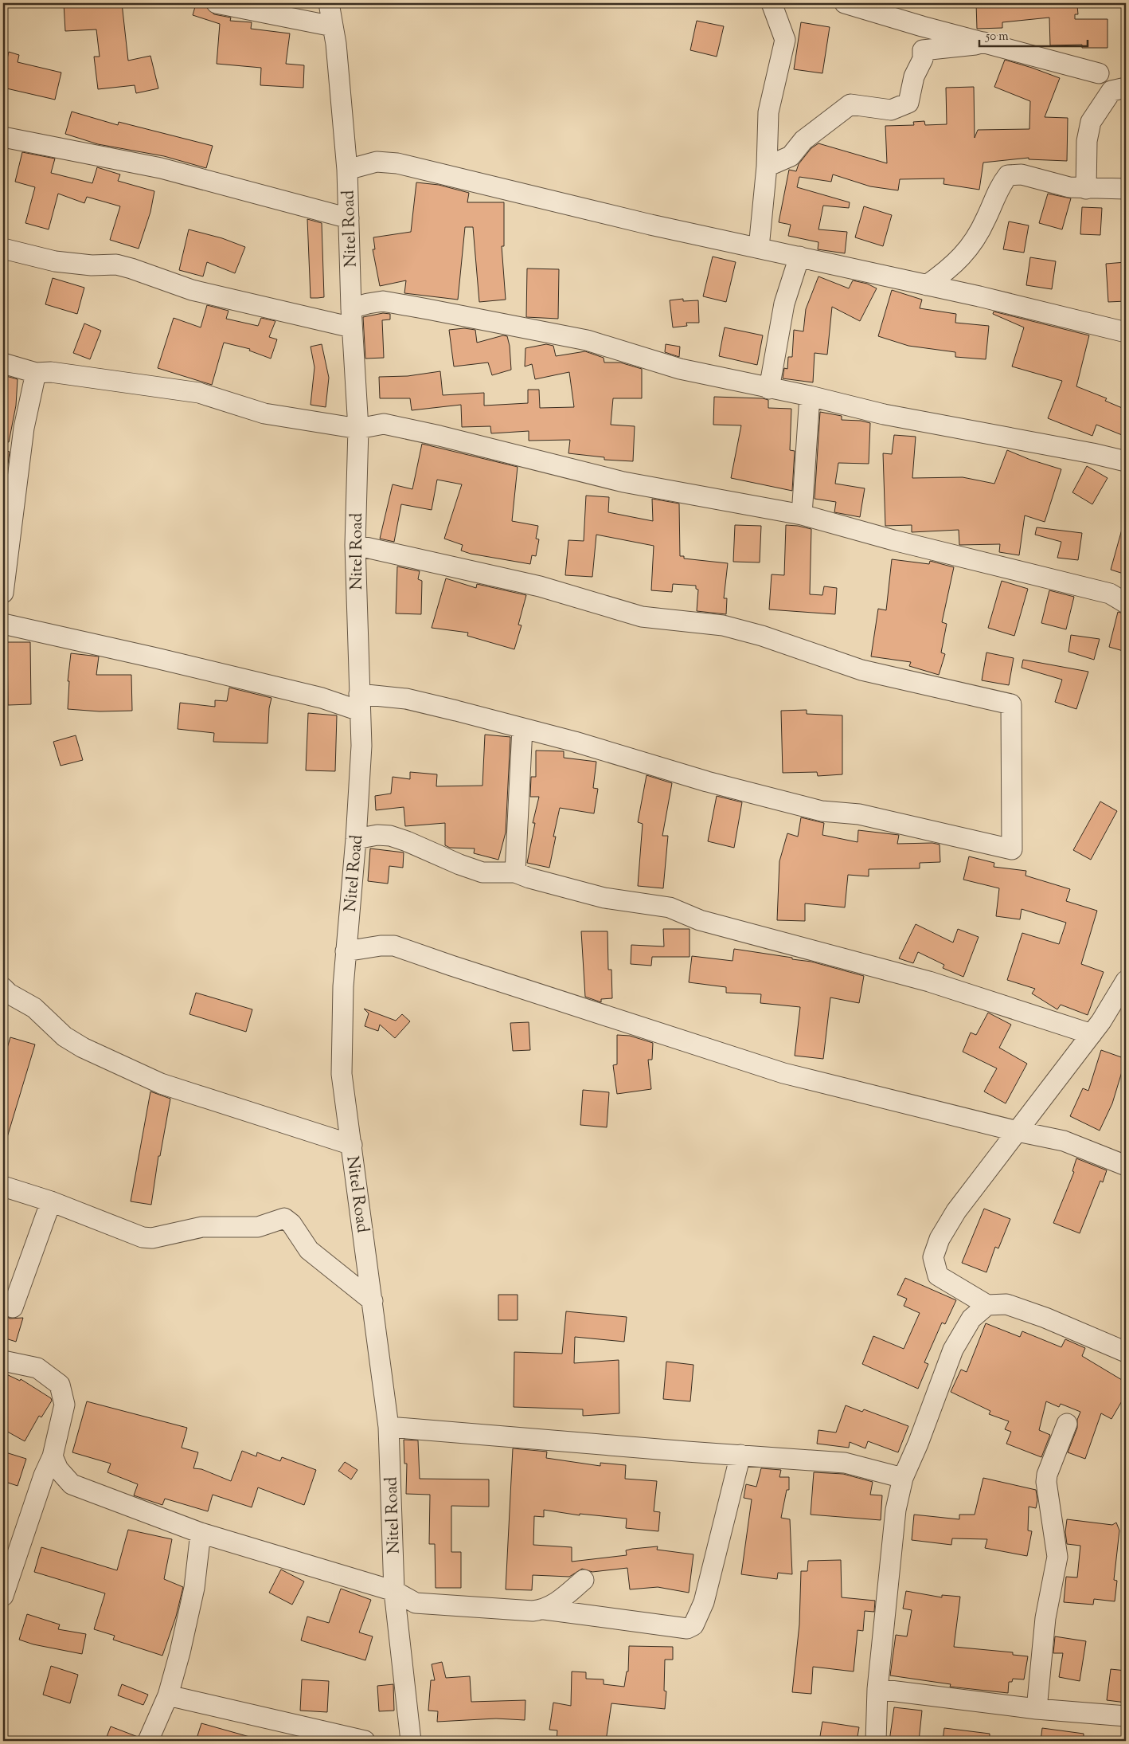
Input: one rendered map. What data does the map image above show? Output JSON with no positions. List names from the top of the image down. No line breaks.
{"streets":{"street":["Nitel Road"]},"scale_bar":"50 m"}
